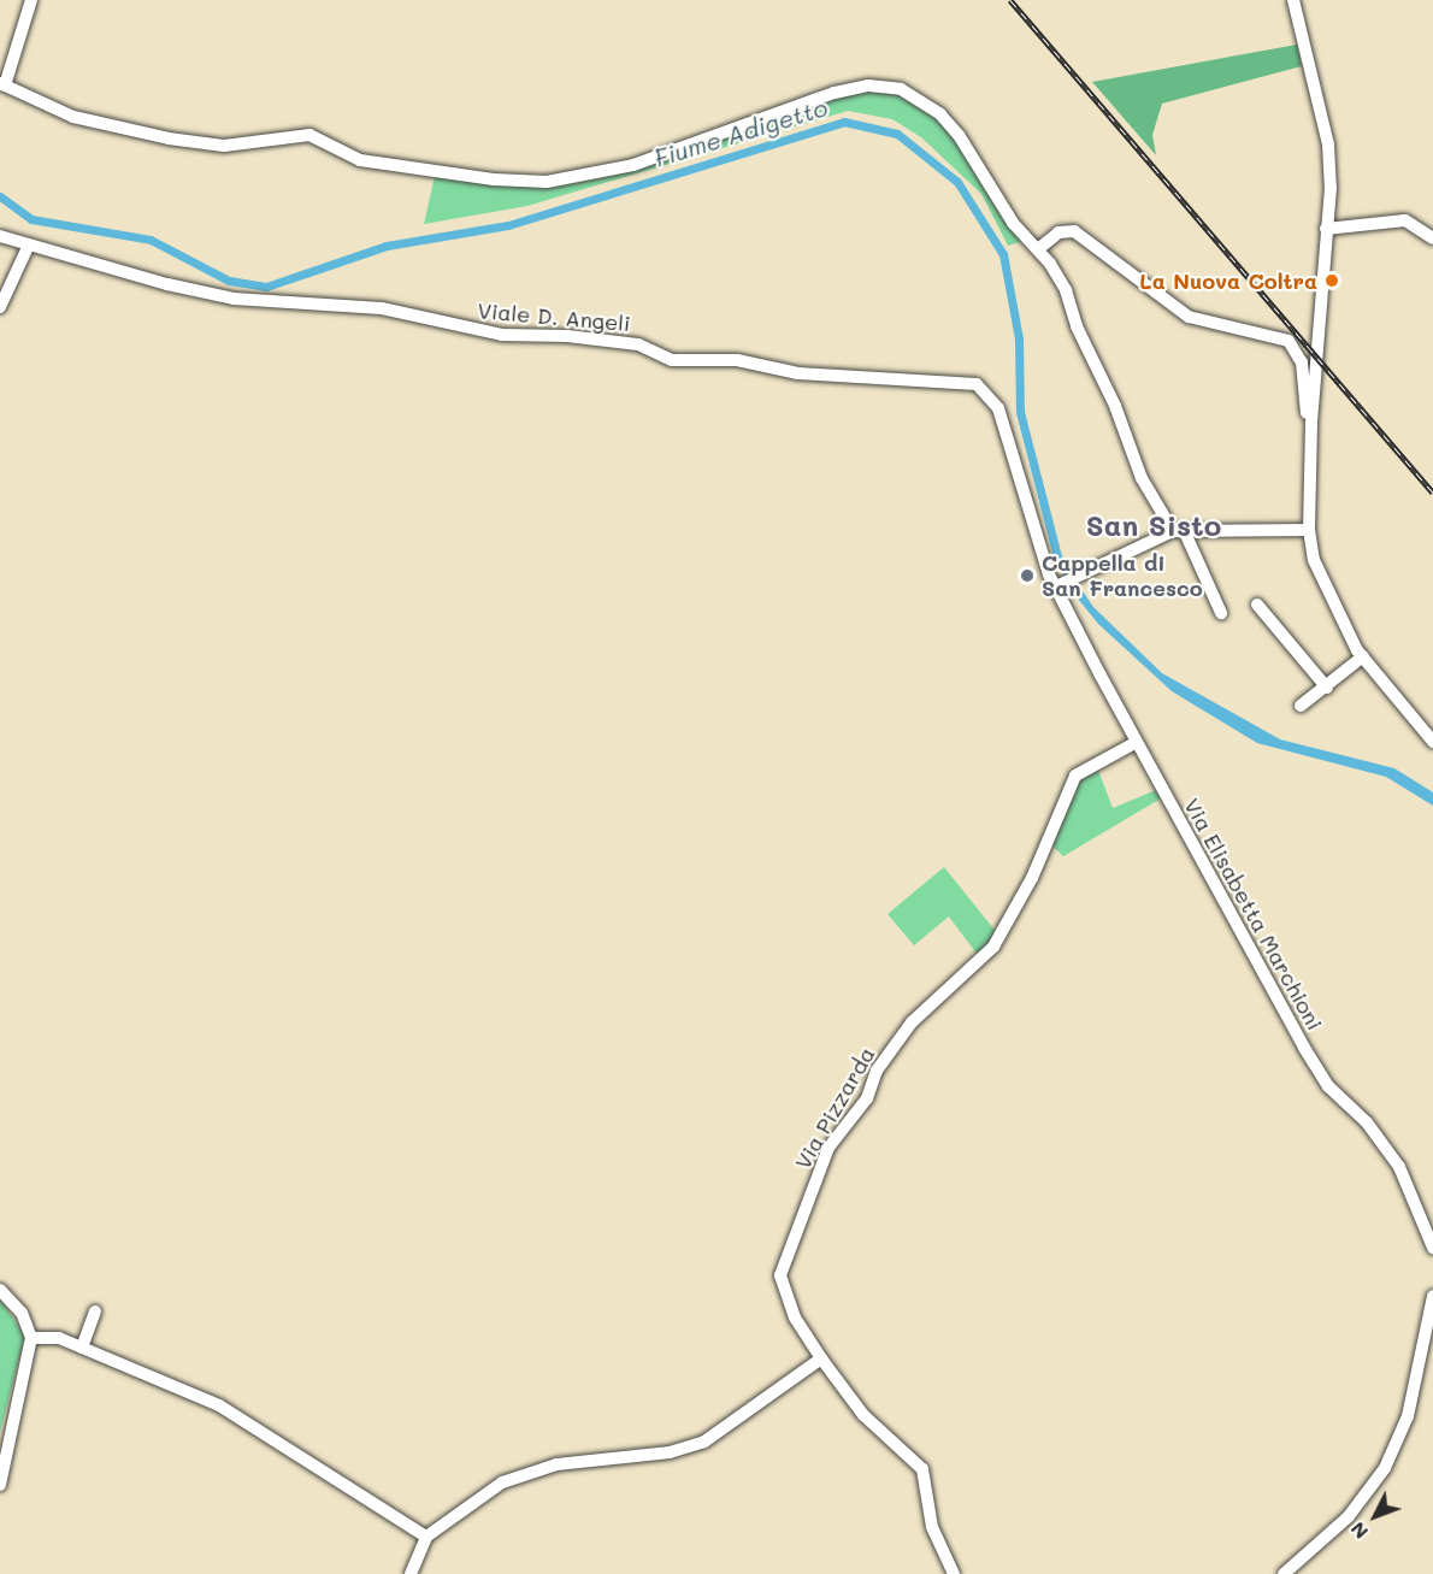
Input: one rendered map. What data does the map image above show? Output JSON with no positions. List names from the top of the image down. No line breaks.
{"streets":{"street":["Viale D. Angeli","Via Elisabetta Marchioni","Via Pizzarda"]},"crossings":[["Viale D. Angeli","Via Elisabetta Marchioni"],["Via Elisabetta Marchioni","Via Pizzarda"]],"districts":["San Sisto"],"water":["Fiume Adigetto"],"places":["La Nuova Coltra","Cappella di San Francesco"],"north":"bottom left"}
